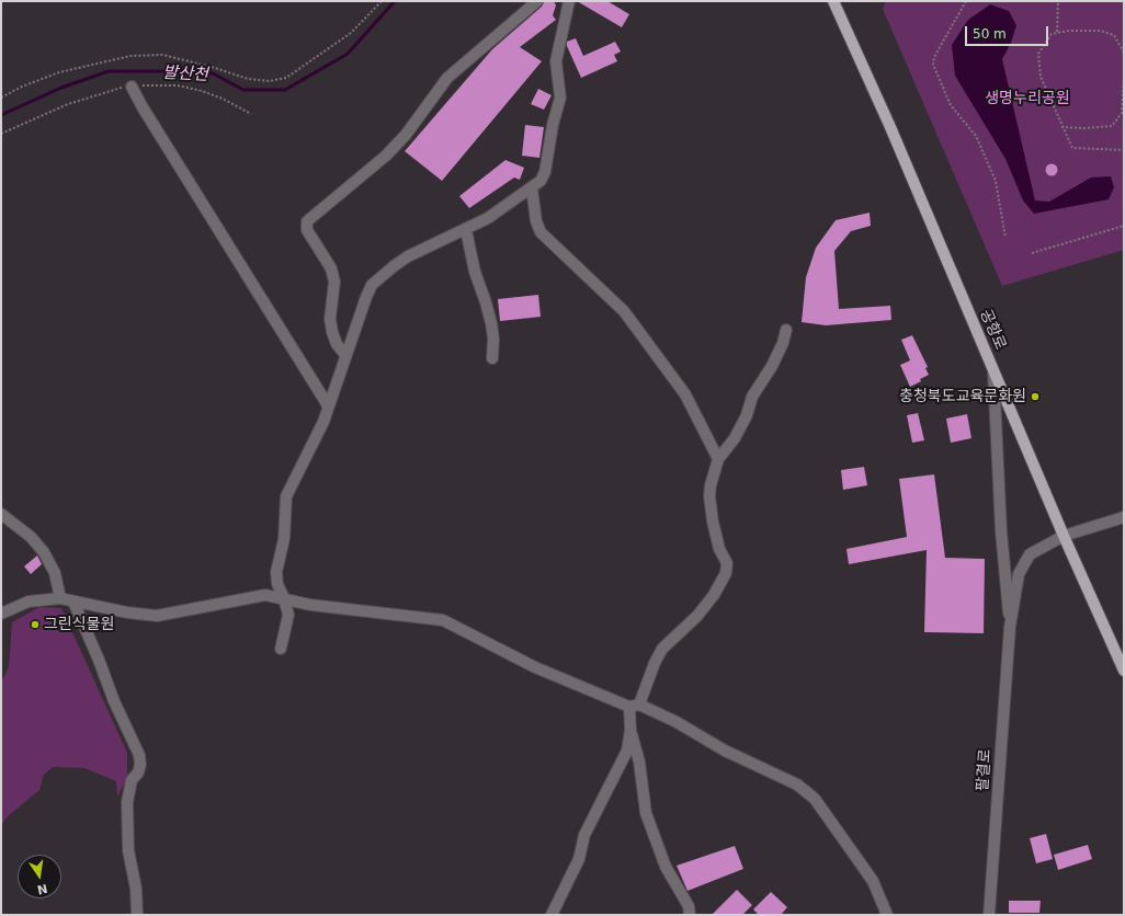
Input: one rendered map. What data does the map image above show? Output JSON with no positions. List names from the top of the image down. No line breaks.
{"streets":{"main road":["공항로"],"street":["팔결로"]},"water":["발산천"],"parks":["생명누리공원"],"places":["충청북도교육문화원","그린식물원"],"scale_bar":"50 m","north":"bottom"}
